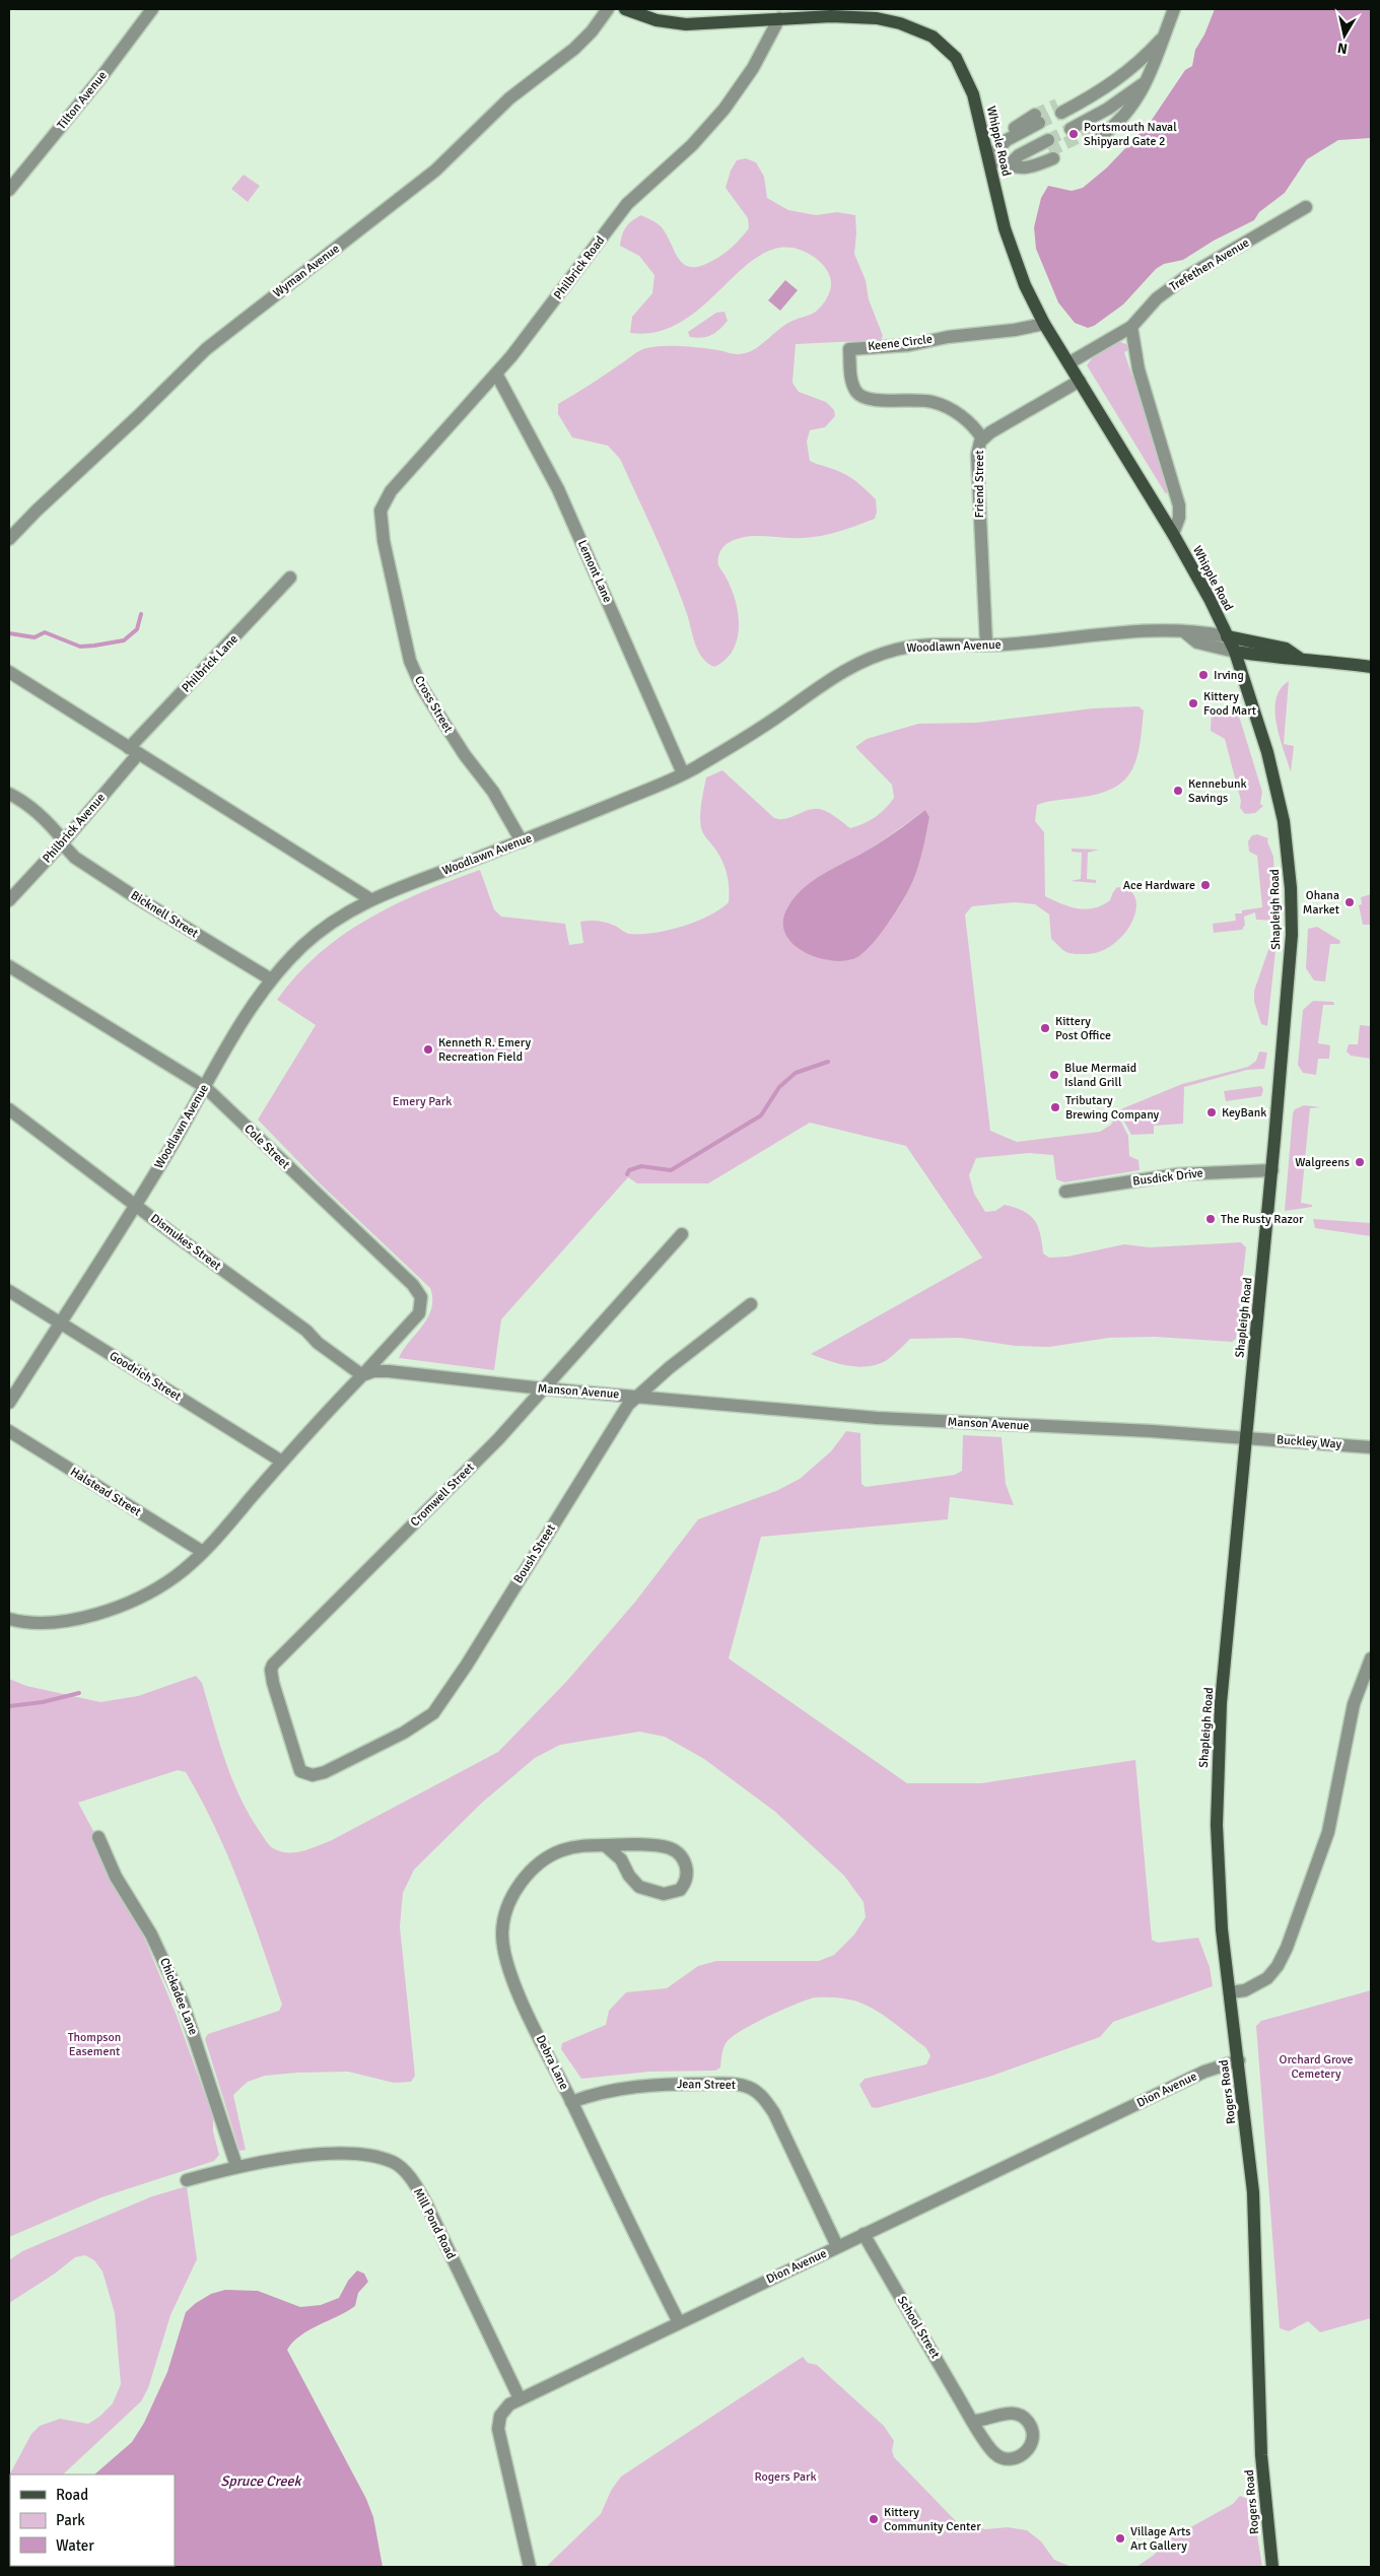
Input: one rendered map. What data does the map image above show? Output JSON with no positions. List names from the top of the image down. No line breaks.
{"streets":{"main road":["Whipple Road","Shapleigh Road","Rogers Road"],"street":["Tilton Avenue","Trefethen Avenue","Philbrick Road","Wyman Avenue","Keene Circle","Friend Street","Lemont Lane","Woodlawn Avenue","Philbrick Lane","Cross Street","Philbrick Avenue","Bicknell Street","Cole Street","Busdick Drive","Dismukes Street","Goodrich Street","Manson Avenue","Buckley Way","Halstead Street","Cromwell Street","Boush Street","Chickadee Lane","Debra Lane","Jean Street","Dion Avenue","Mill Pond Road","School Street"]},"crossings":[["Whipple Road","Trefethen Avenue"],["Whipple Road","Philbrick Road"],["Whipple Road","Keene Circle"],["Whipple Road","Friend Street"],["Whipple Road","Woodlawn Avenue"],["Whipple Road","Shapleigh Road"],["Philbrick Road","Lemont Lane"],["Philbrick Road","Cross Street"],["Keene Circle","Friend Street"],["Friend Street","Woodlawn Avenue"],["Lemont Lane","Woodlawn Avenue"],["Woodlawn Avenue","Cross Street"],["Woodlawn Avenue","Shapleigh Road"],["Woodlawn Avenue","Bicknell Street"],["Woodlawn Avenue","Cole Street"],["Woodlawn Avenue","Dismukes Street"],["Woodlawn Avenue","Goodrich Street"],["Philbrick Lane","Philbrick Avenue"],["Philbrick Avenue","Bicknell Street"],["Shapleigh Road","Busdick Drive"],["Shapleigh Road","Manson Avenue"],["Shapleigh Road","Buckley Way"],["Shapleigh Road","Rogers Road"],["Cole Street","Dismukes Street"],["Cole Street","Manson Avenue"],["Dismukes Street","Manson Avenue"],["Manson Avenue","Buckley Way"],["Manson Avenue","Cromwell Street"],["Manson Avenue","Boush Street"],["Cromwell Street","Boush Street"],["Chickadee Lane","Mill Pond Road"],["Debra Lane","Jean Street"],["Debra Lane","Dion Avenue"],["Jean Street","Dion Avenue"],["Dion Avenue","Rogers Road"],["Dion Avenue","Mill Pond Road"],["Dion Avenue","School Street"]],"water":["Spruce Creek"],"parks":["Emery Park","Thompson Easement","Orchard Grove Cemetery","Rogers Park"],"places":["Portsmouth Naval Shipyard Gate 2","Irving","Kittery Food Mart","Kennebunk Savings","Ace Hardware","Ohana Market","Kittery Post Office","Kenneth R. Emery Recreation Field","Blue Mermaid Island Grill","Tributary Brewing Company","KeyBank","Walgreens","The Rusty Razor","Kittery Community Center","Village Arts Art Gallery"],"legend":["Road","Park","Water"],"north":"bottom"}
